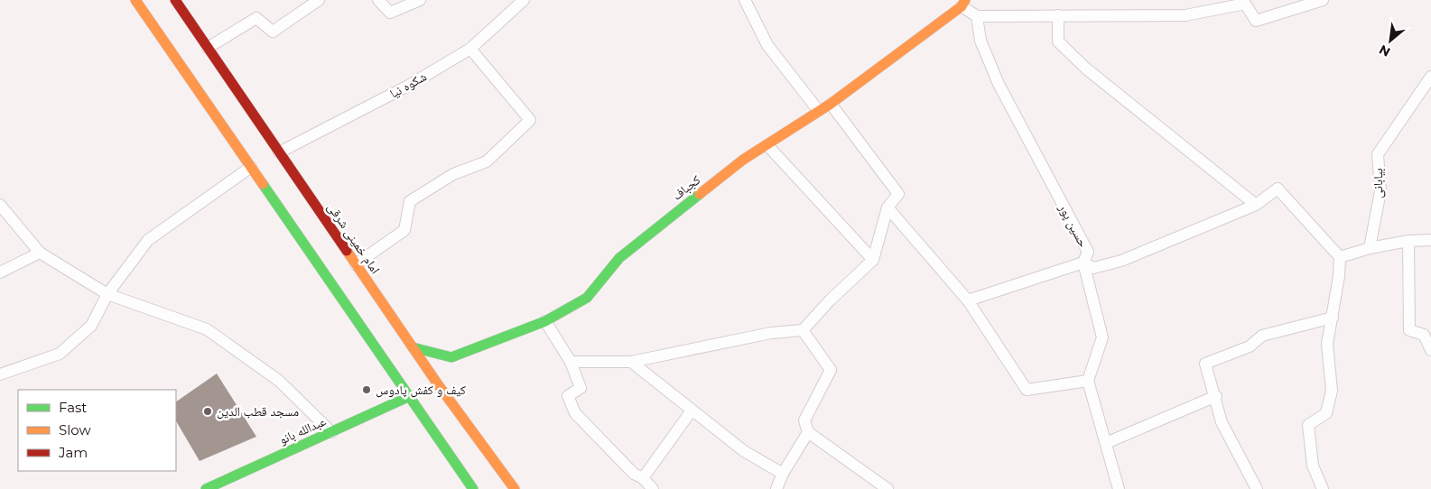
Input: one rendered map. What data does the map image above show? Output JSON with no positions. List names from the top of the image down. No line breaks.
{"streets":{"main road":["کجباف","امام خمینی شرقی","عبدالله بانو"],"lane":["شکوه نیا","بیابانی","حسین پور"]},"crossings":[["شکوه نیا","امام خمینی شرقی"],["کجباف","امام خمینی شرقی"]],"places":["کیف و کفش پادوس","مسجد قطب الدین"],"legend":["Fast","Slow","Jam"],"north":"bottom left"}
